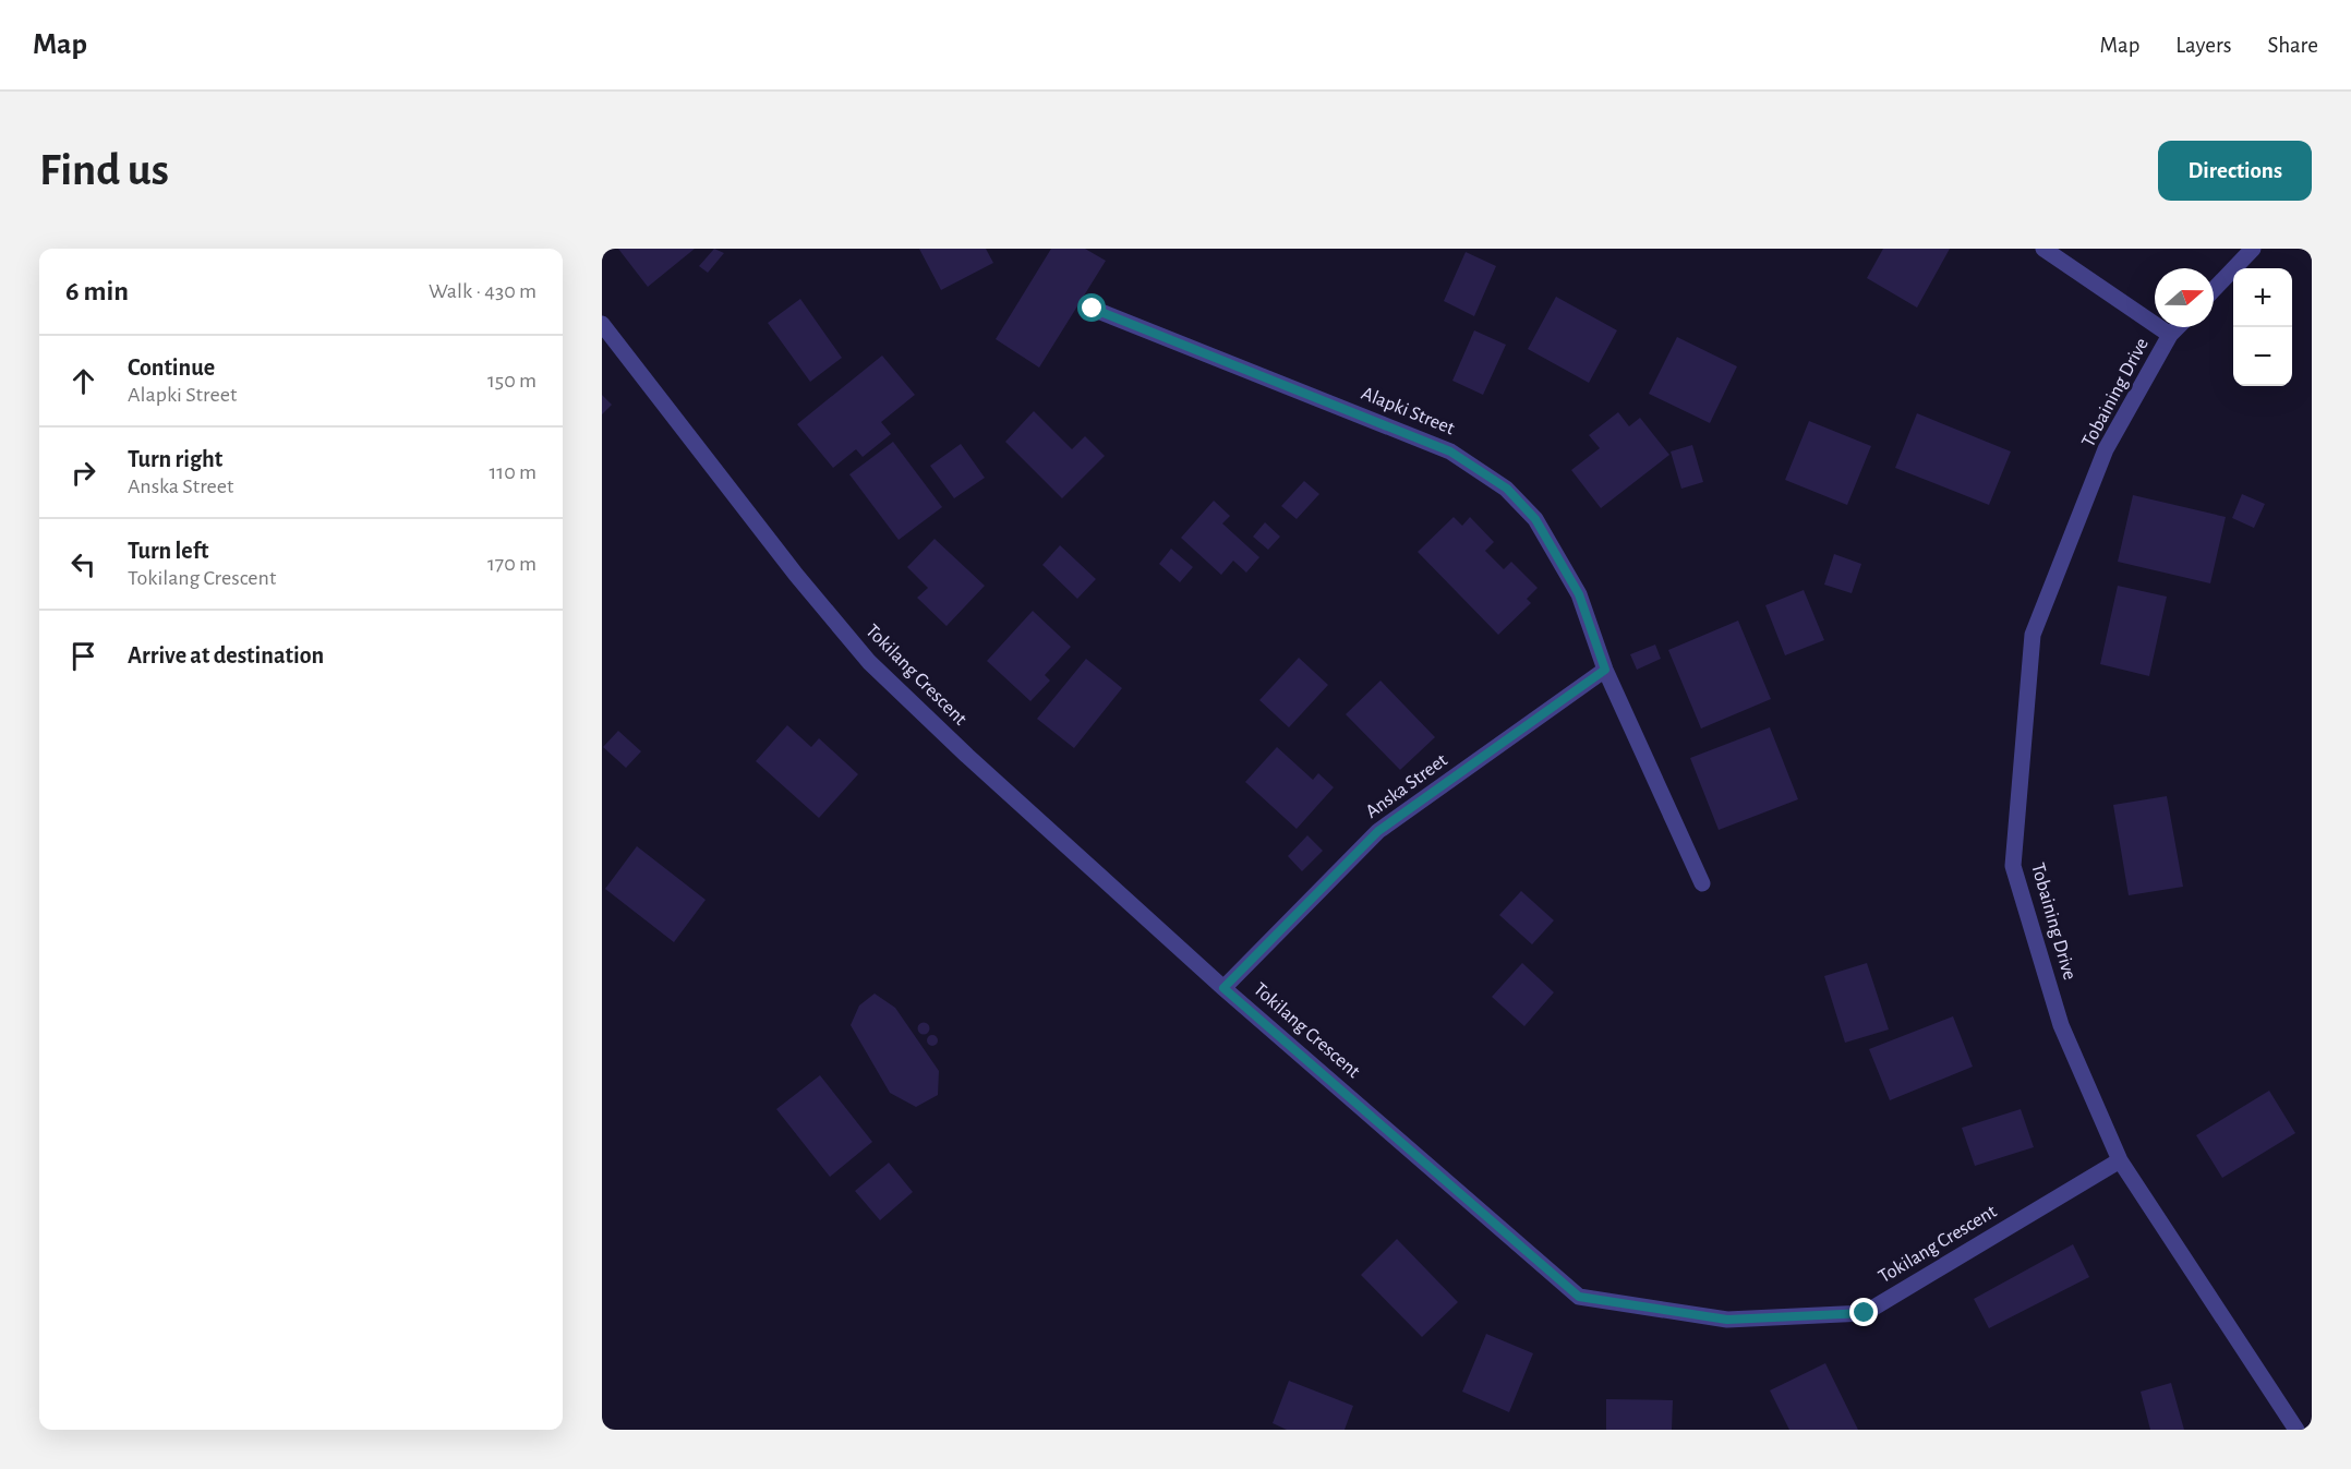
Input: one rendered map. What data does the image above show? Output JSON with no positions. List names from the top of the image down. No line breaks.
{"streets":{"street":["Tobaining Drive","Alapki Street","Tokilang Crescent","Anska Street"]},"crossings":[["Tobaining Drive","Tokilang Crescent"],["Alapki Street","Anska Street"],["Tokilang Crescent","Anska Street"]],"north":"right","page":{"header":"Map","nav":["Map","Layers","Share"],"buttons":"Directions","title":"Find us","heading":["6 min","Walk · 430 m"],"map_buttons":["+","−"],"list":[["Continue","Alapki Street","150 m"],["Turn right","Anska Street","110 m"],["Turn left","Tokilang Crescent","170 m"],"Arrive at destination"]}}
